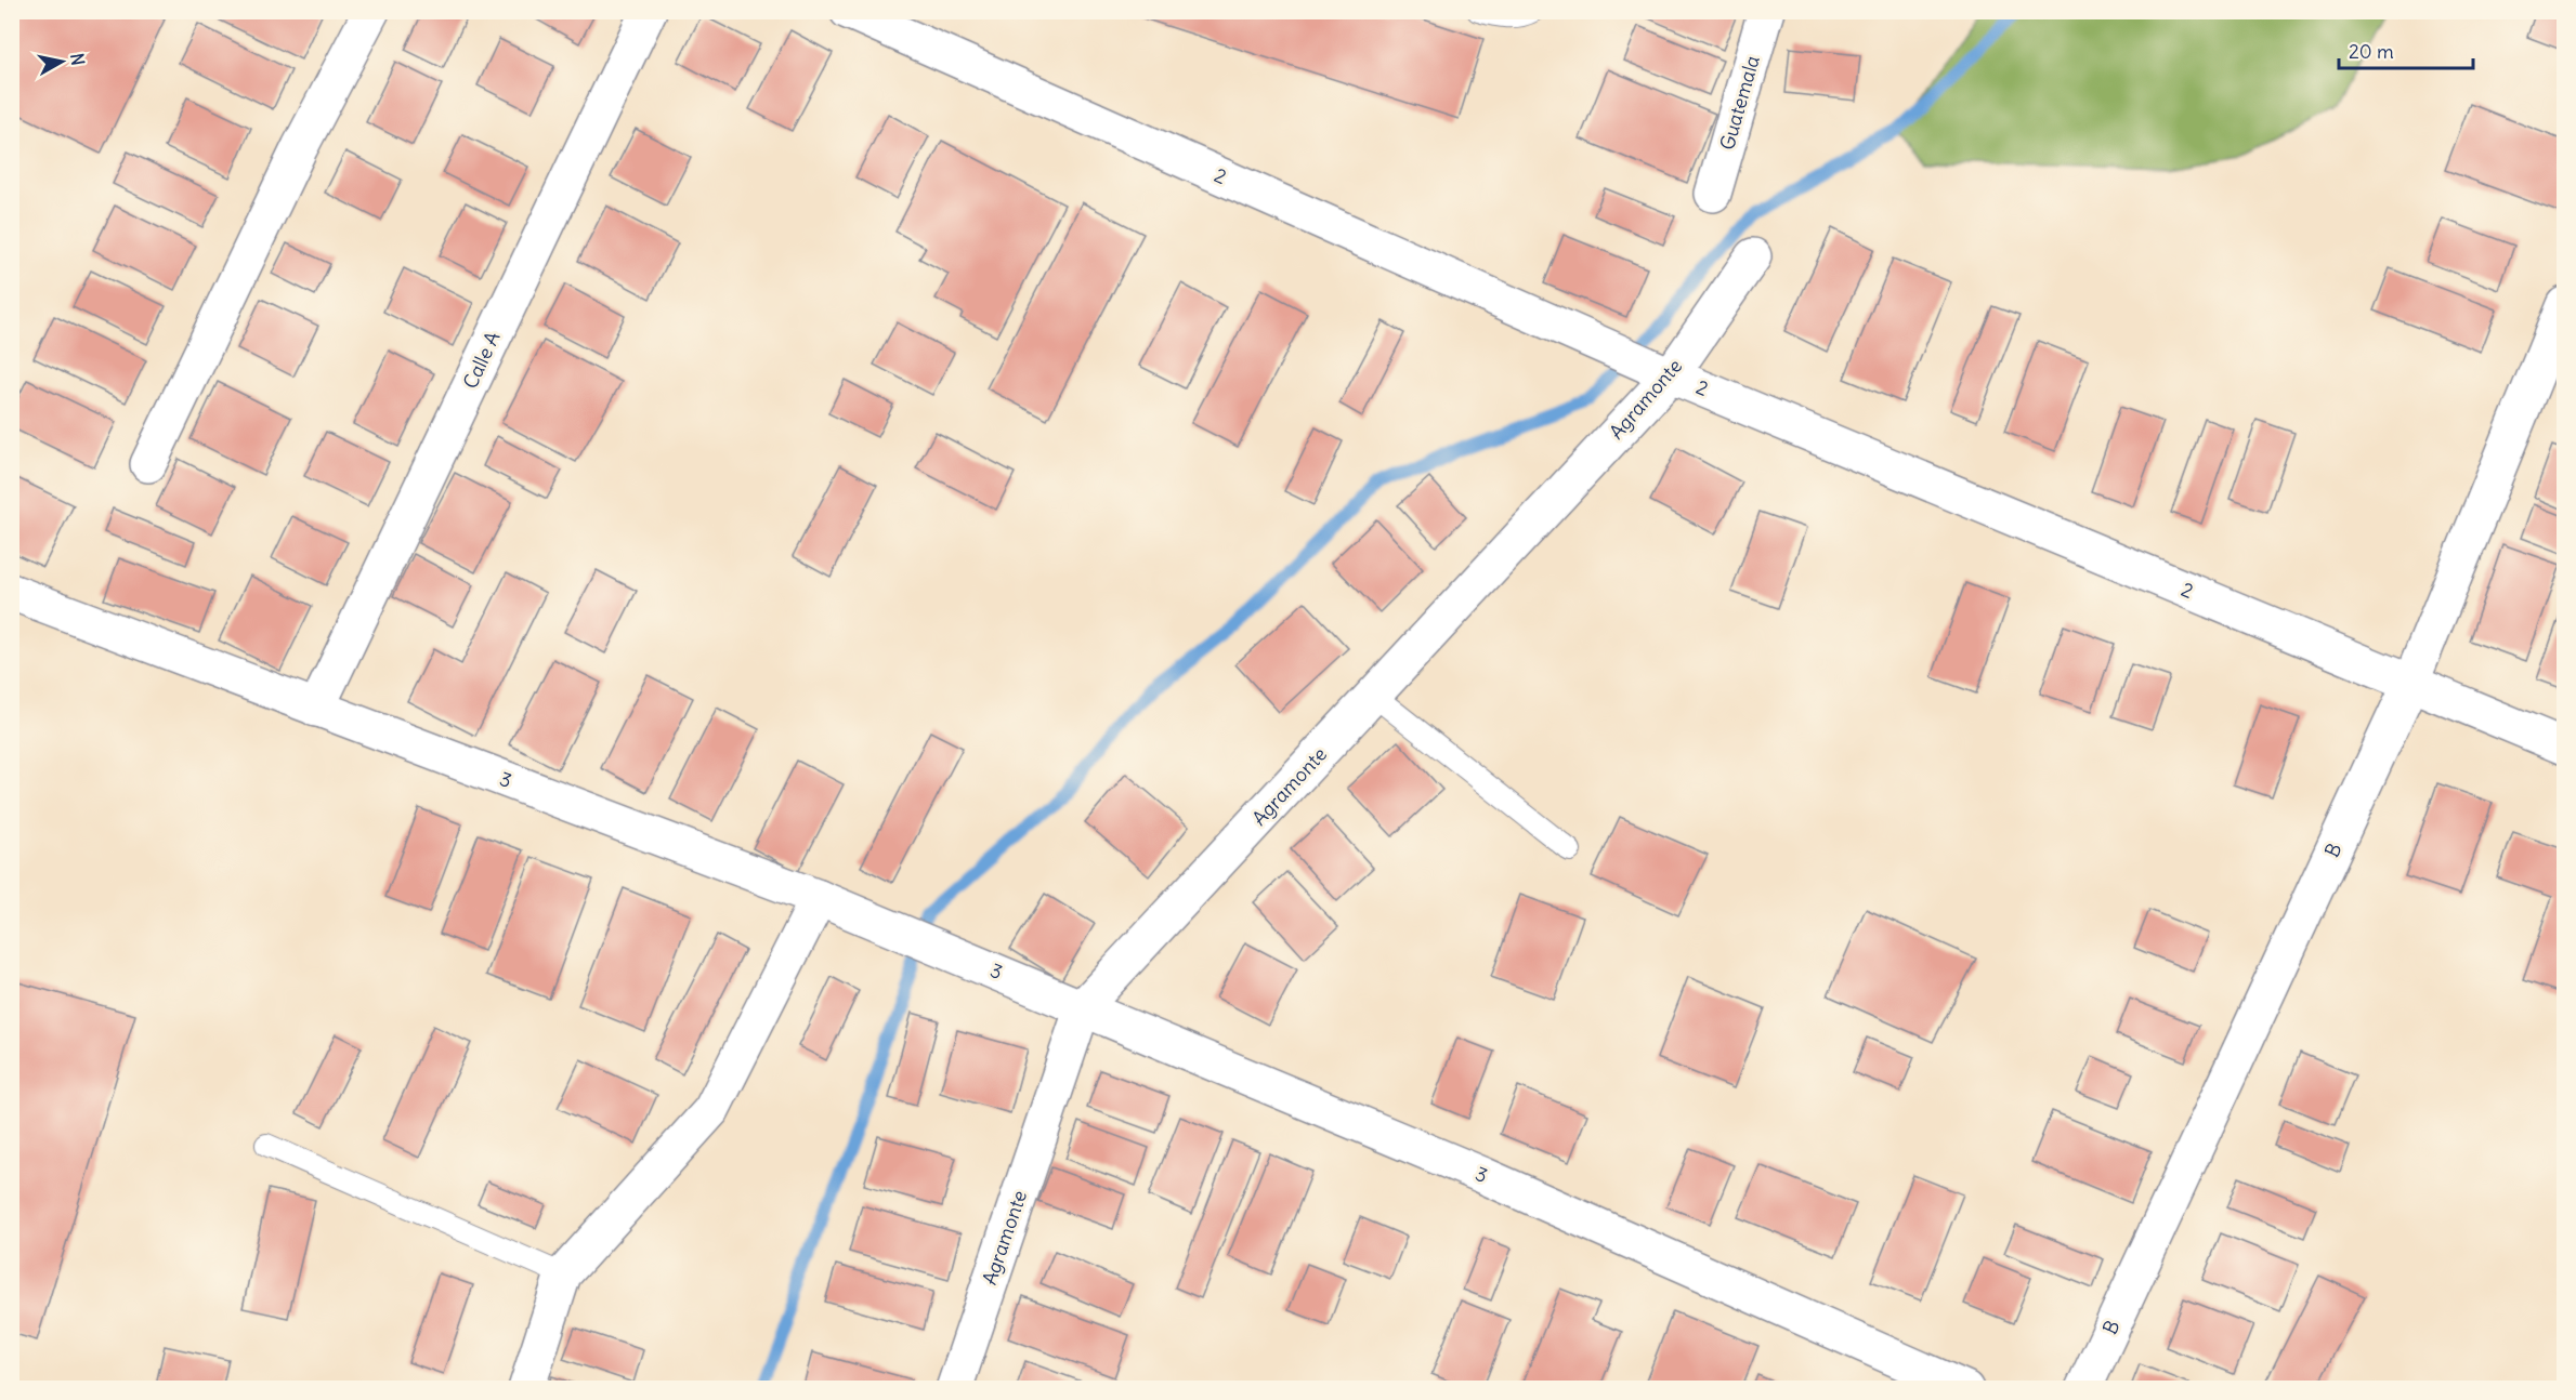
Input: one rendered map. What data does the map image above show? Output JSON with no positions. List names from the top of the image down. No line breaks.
{"streets":{"street":["Guatemala","2","Calle A","Agramonte","3","B"]},"crossings":[["2","Agramonte"],["2","B"],["Calle A","3"],["Agramonte","3"]],"scale_bar":"20 m","north":"right"}
